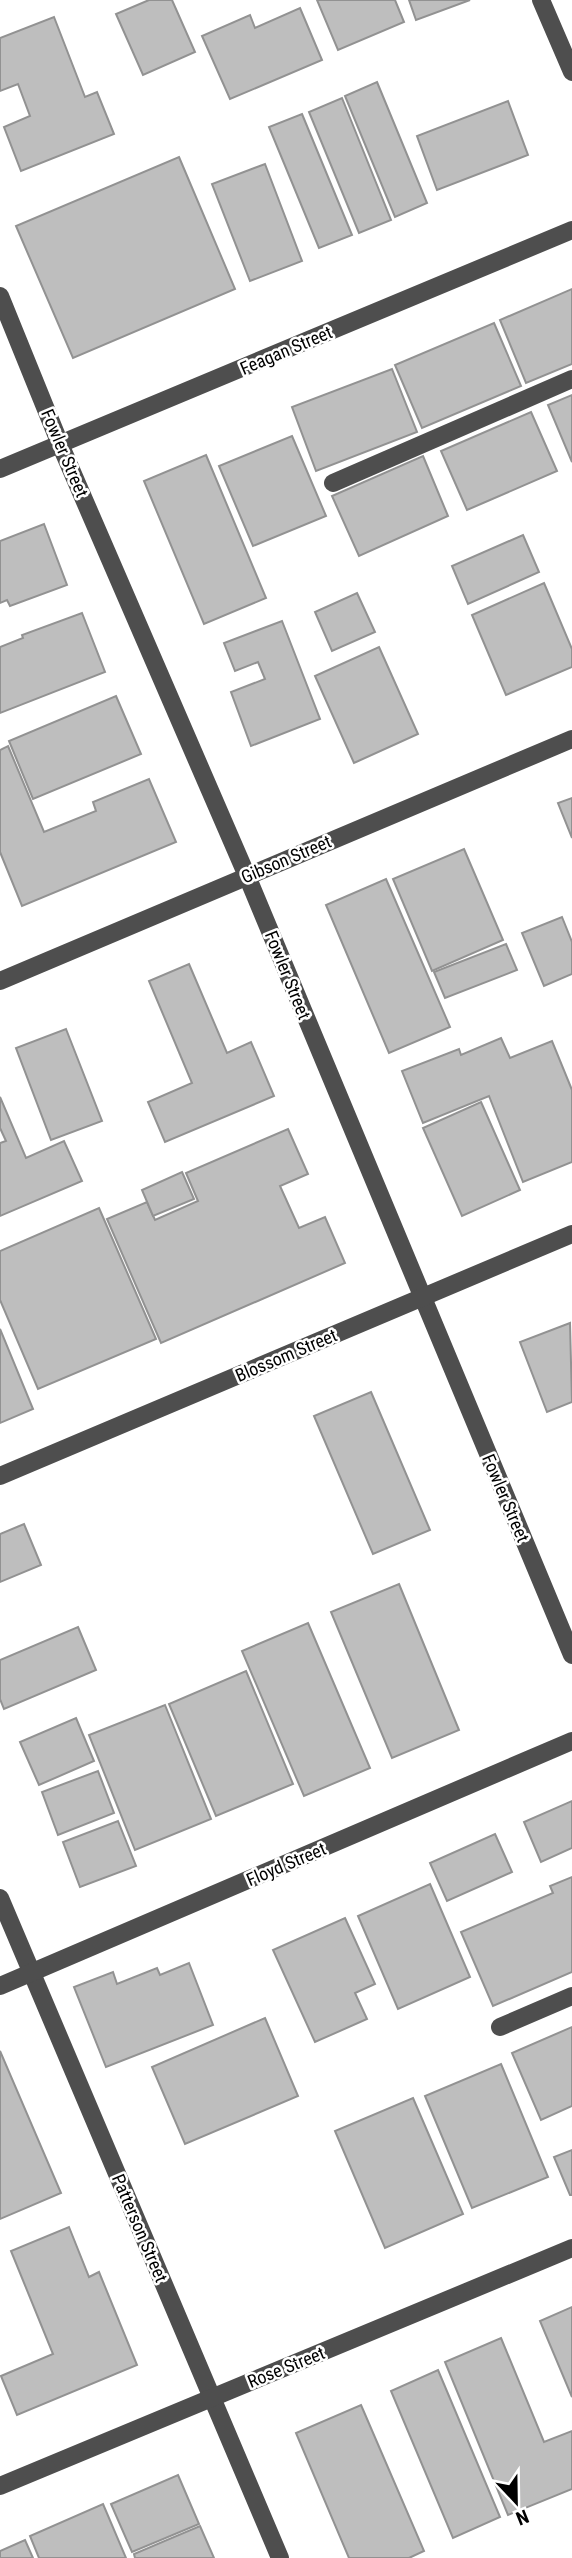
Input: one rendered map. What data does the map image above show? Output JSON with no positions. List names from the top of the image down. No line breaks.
{"streets":{"street":["Feagan Street","Fowler Street","Gibson Street","Blossom Street","Floyd Street","Patterson Street","Rose Street"]},"crossings":[["Feagan Street","Fowler Street"],["Fowler Street","Gibson Street"],["Fowler Street","Blossom Street"],["Floyd Street","Patterson Street"],["Patterson Street","Rose Street"]],"north":"bottom"}
